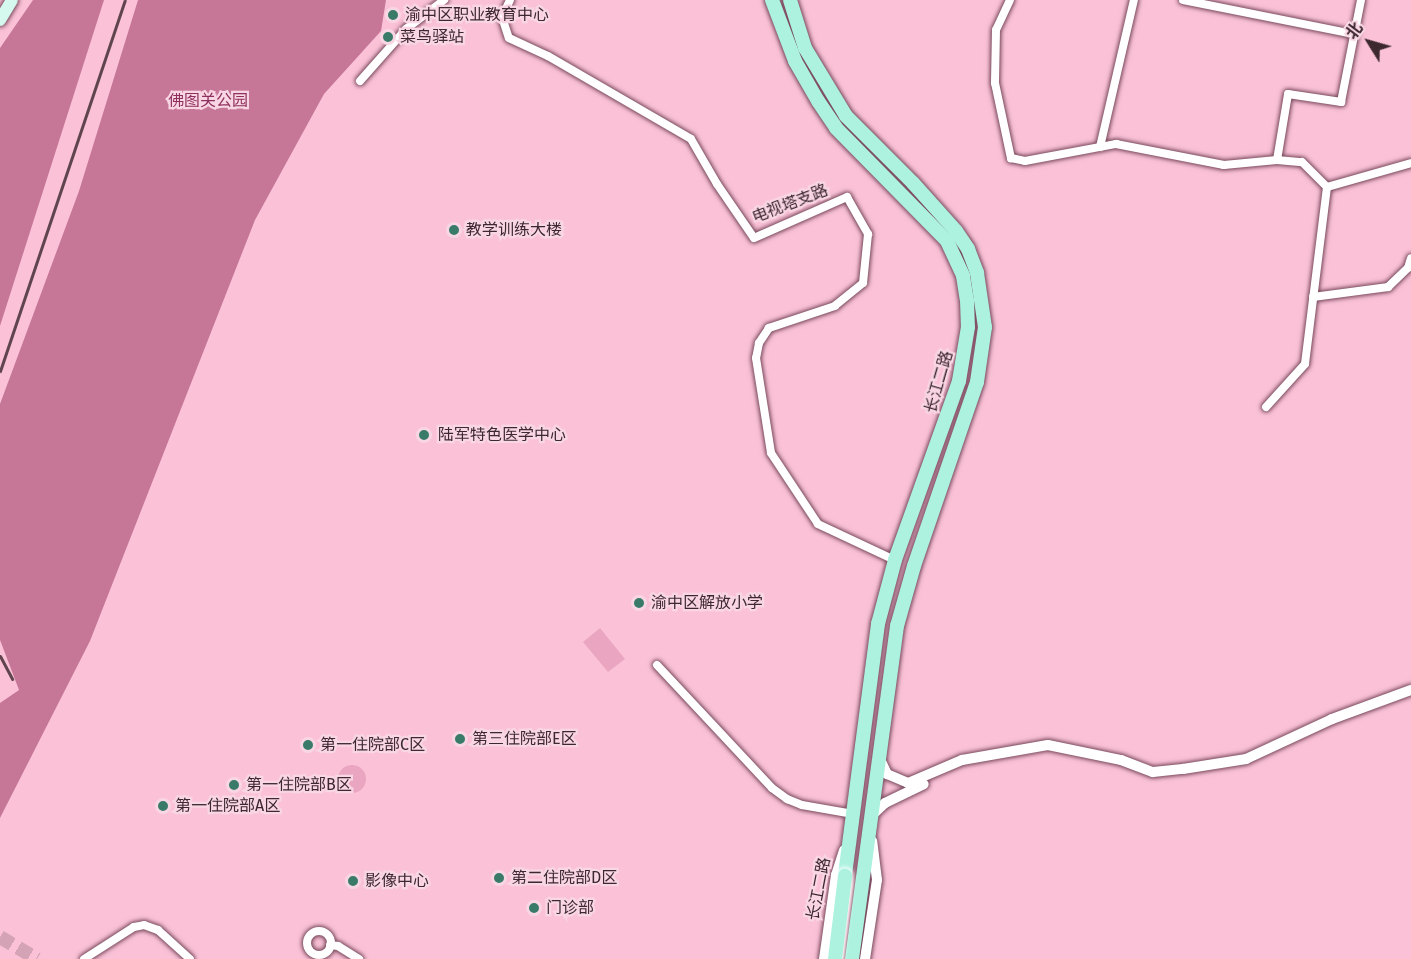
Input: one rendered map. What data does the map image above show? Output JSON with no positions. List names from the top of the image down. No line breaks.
{"streets":{"main road":["长江二路"],"street":["电视塔支路"]},"crossings":[["电视塔支路","长江二路"]],"parks":["佛图关公园"],"places":["渝中区职业教育中心","菜鸟驿站","教学训练大楼","陆军特色医学中心","渝中区解放小学","第三住院部E区","第一住院部C区","第一住院部B区","第一住院部A区","第二住院部D区","影像中心","门诊部"],"north":"top left"}
